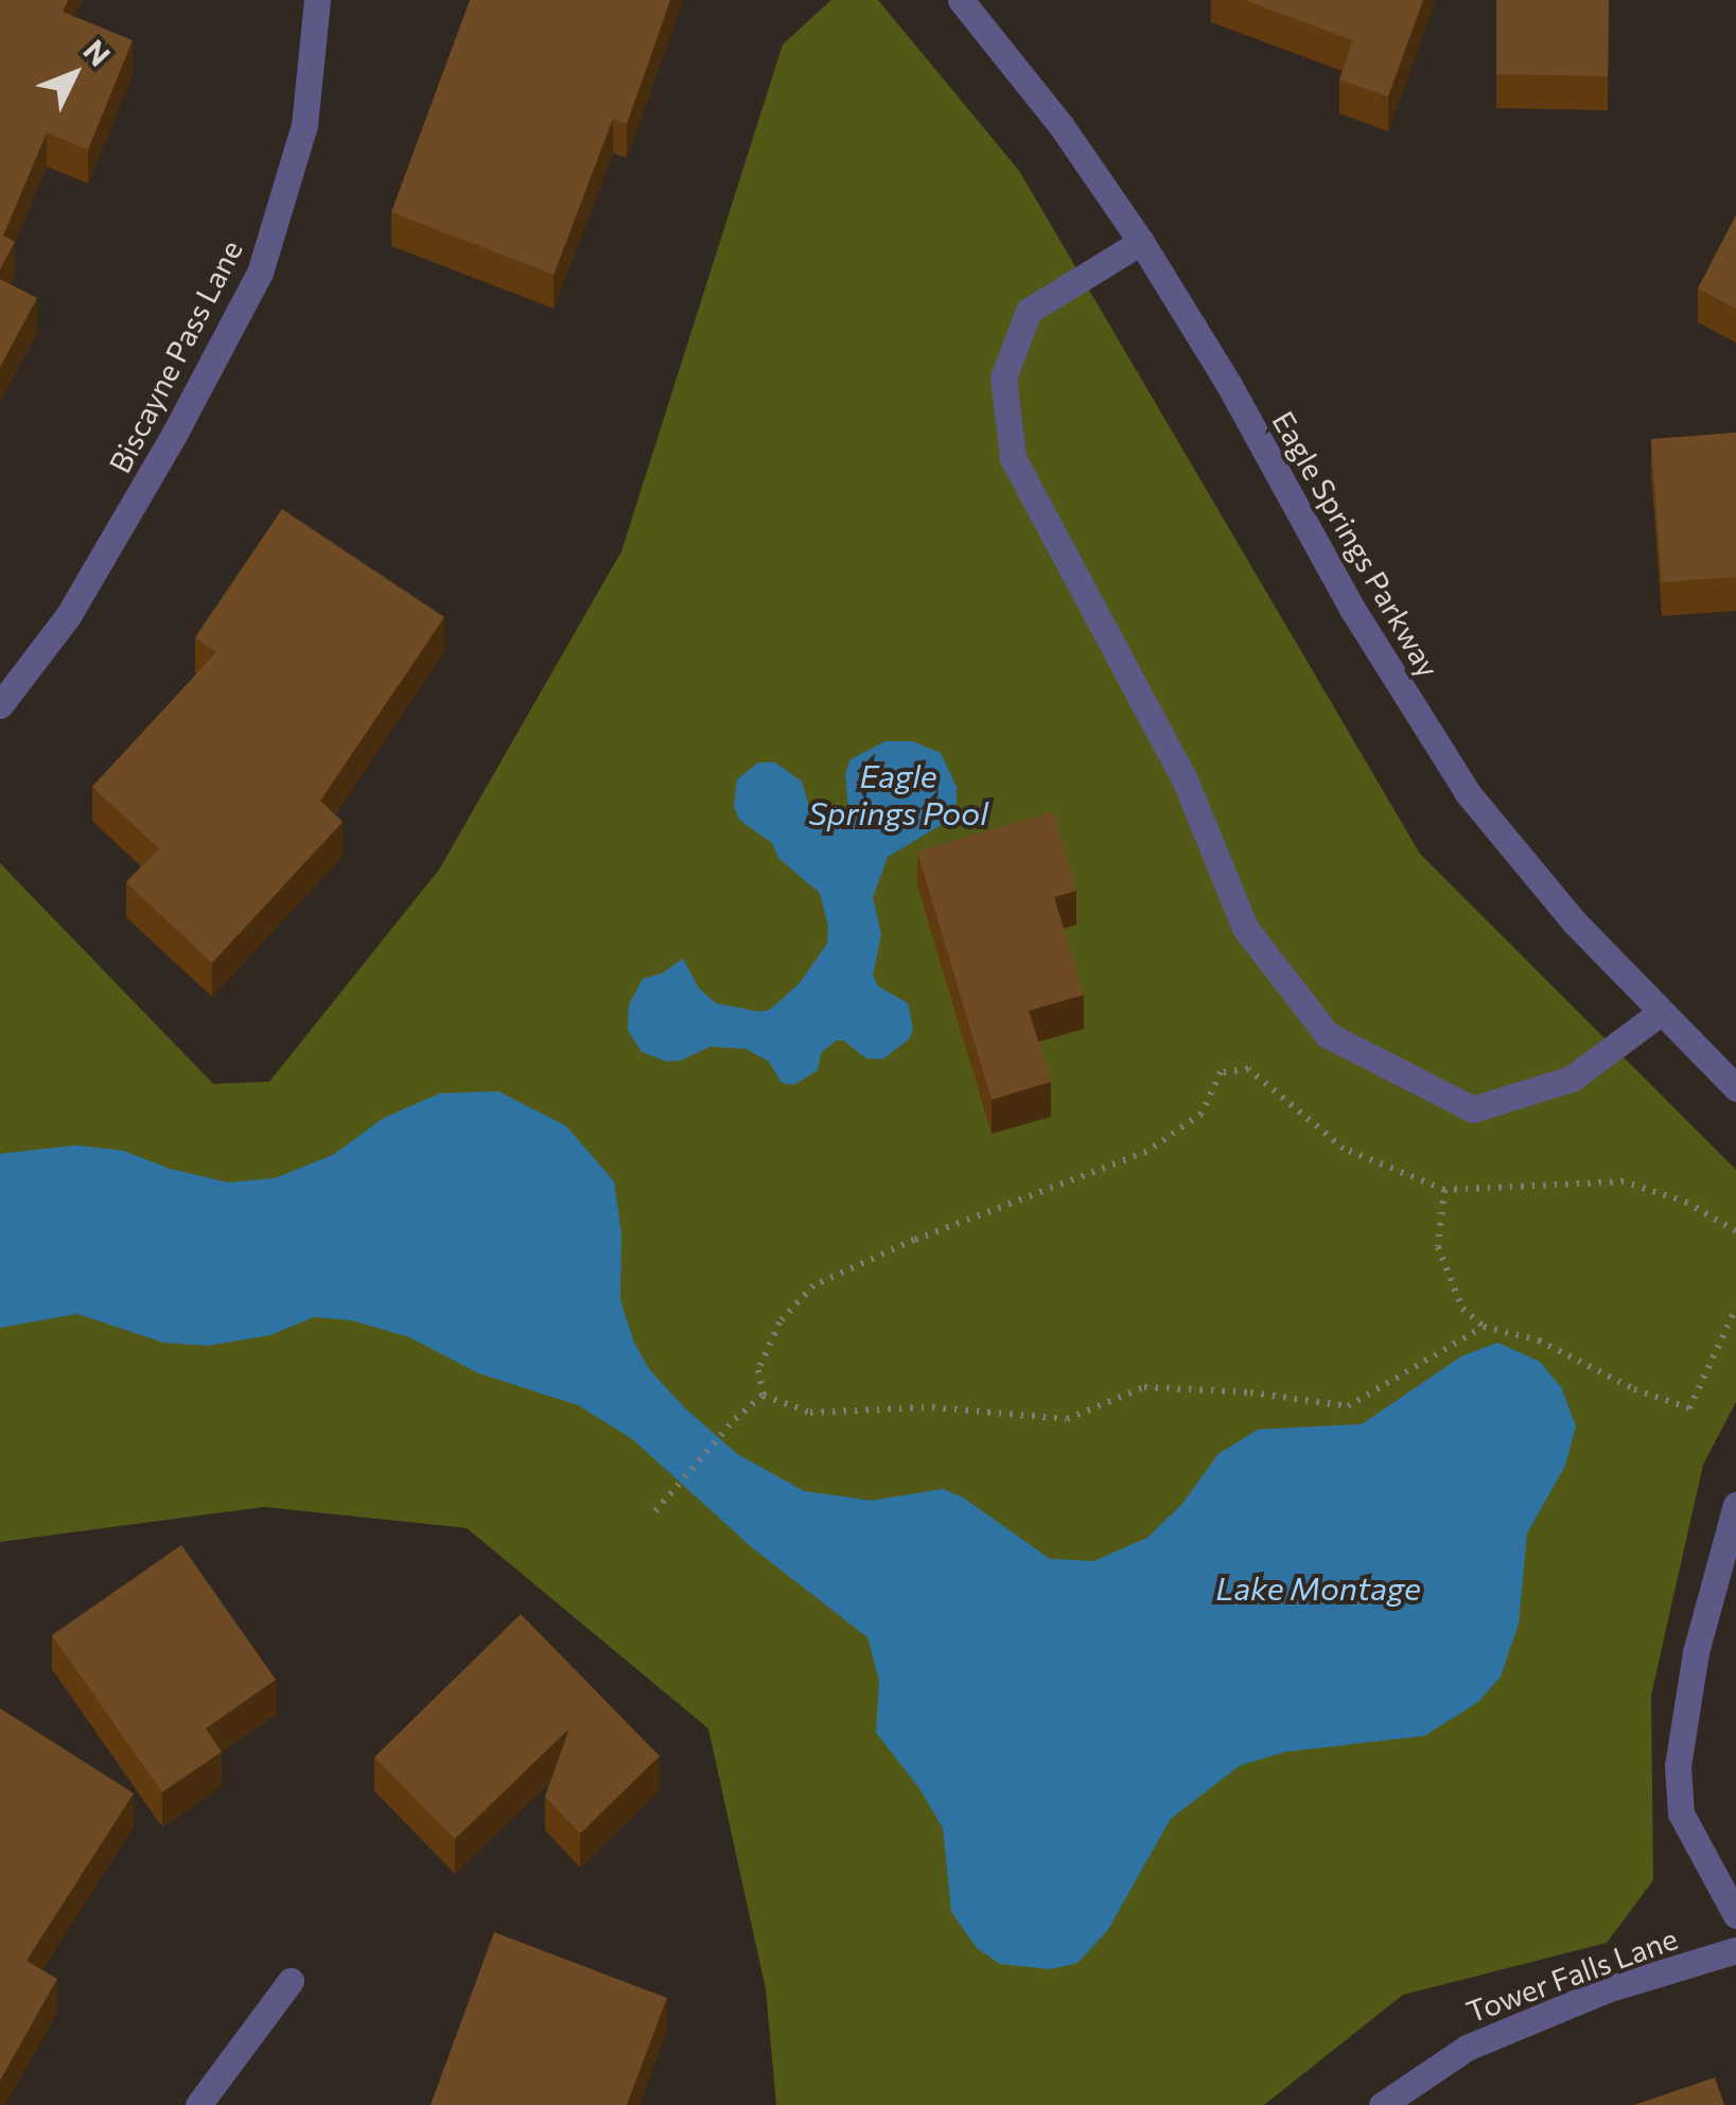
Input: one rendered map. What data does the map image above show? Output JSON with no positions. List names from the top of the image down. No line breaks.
{"streets":{"street":["Biscayne Pass Lane","Eagle Springs Parkway","Tower Falls Lane"]},"water":["Eagle Springs Pool","Lake Montage"],"north":"top right"}
